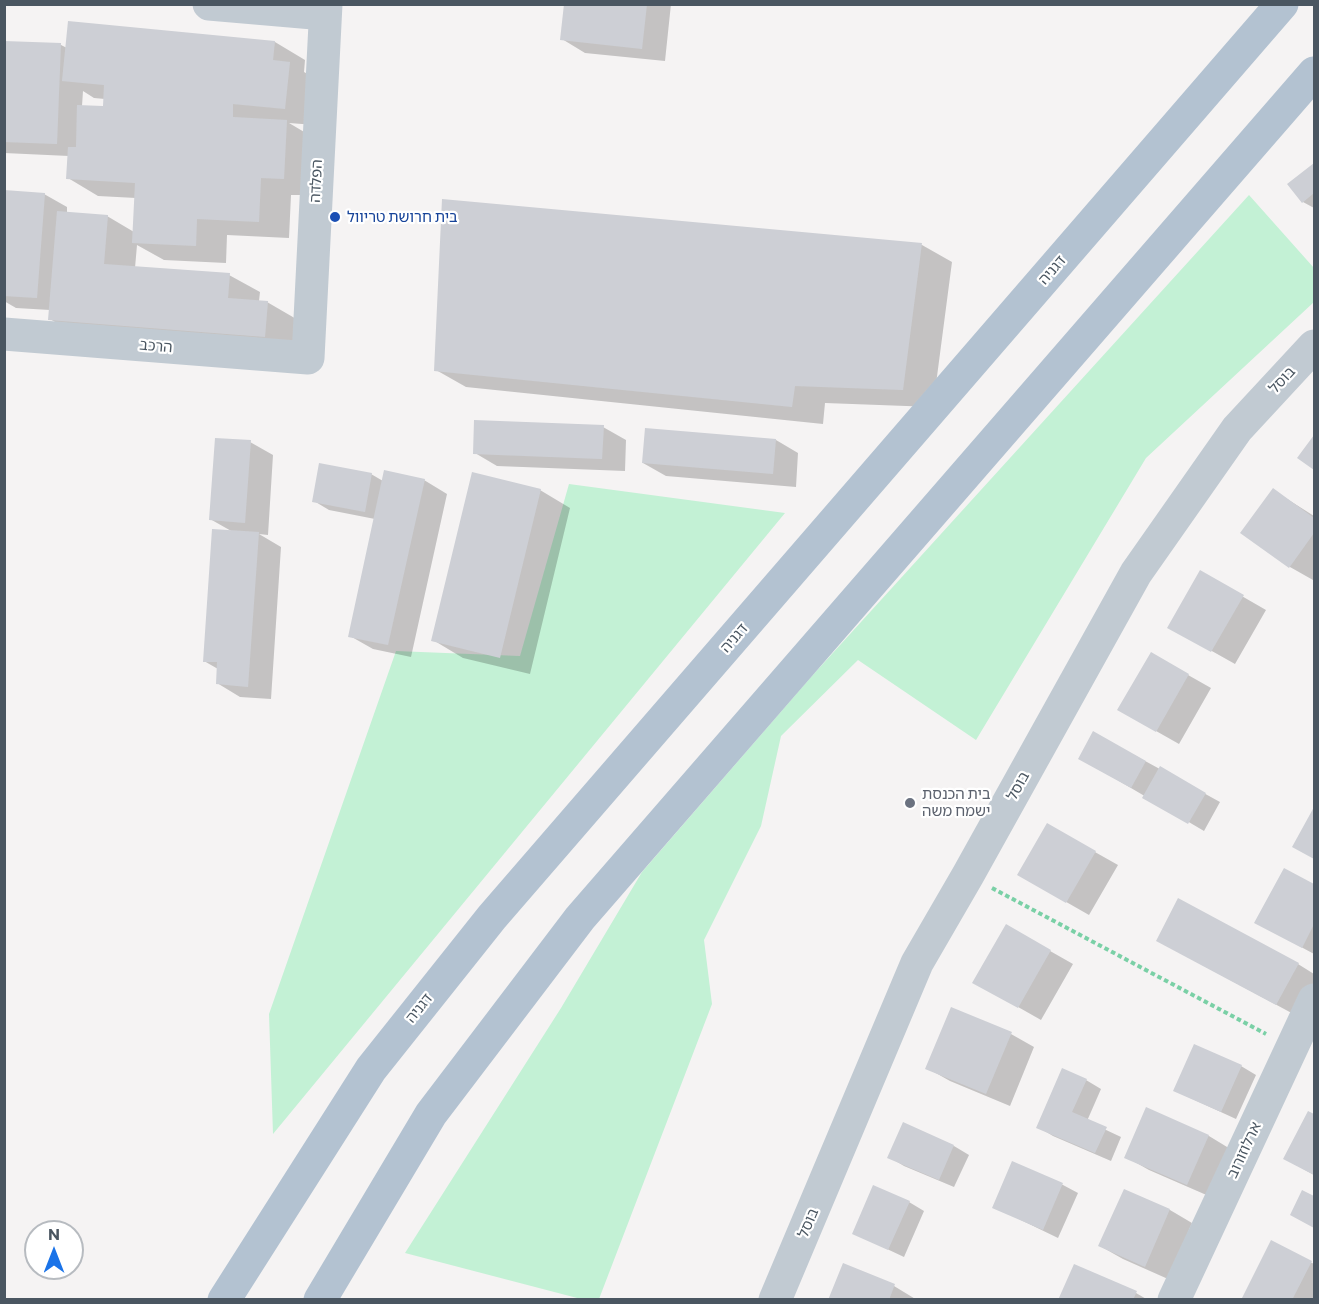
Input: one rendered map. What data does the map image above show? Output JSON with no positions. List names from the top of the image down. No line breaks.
{"streets":{"main road":["דגניה"],"street":["הפלדה","הרכב","בוסל","ארלוזורוב"]},"crossings":[["הפלדה","הרכב"]],"places":["בית חרושת טריוול","בית הכנסת ישמח משה"],"north":"top"}
